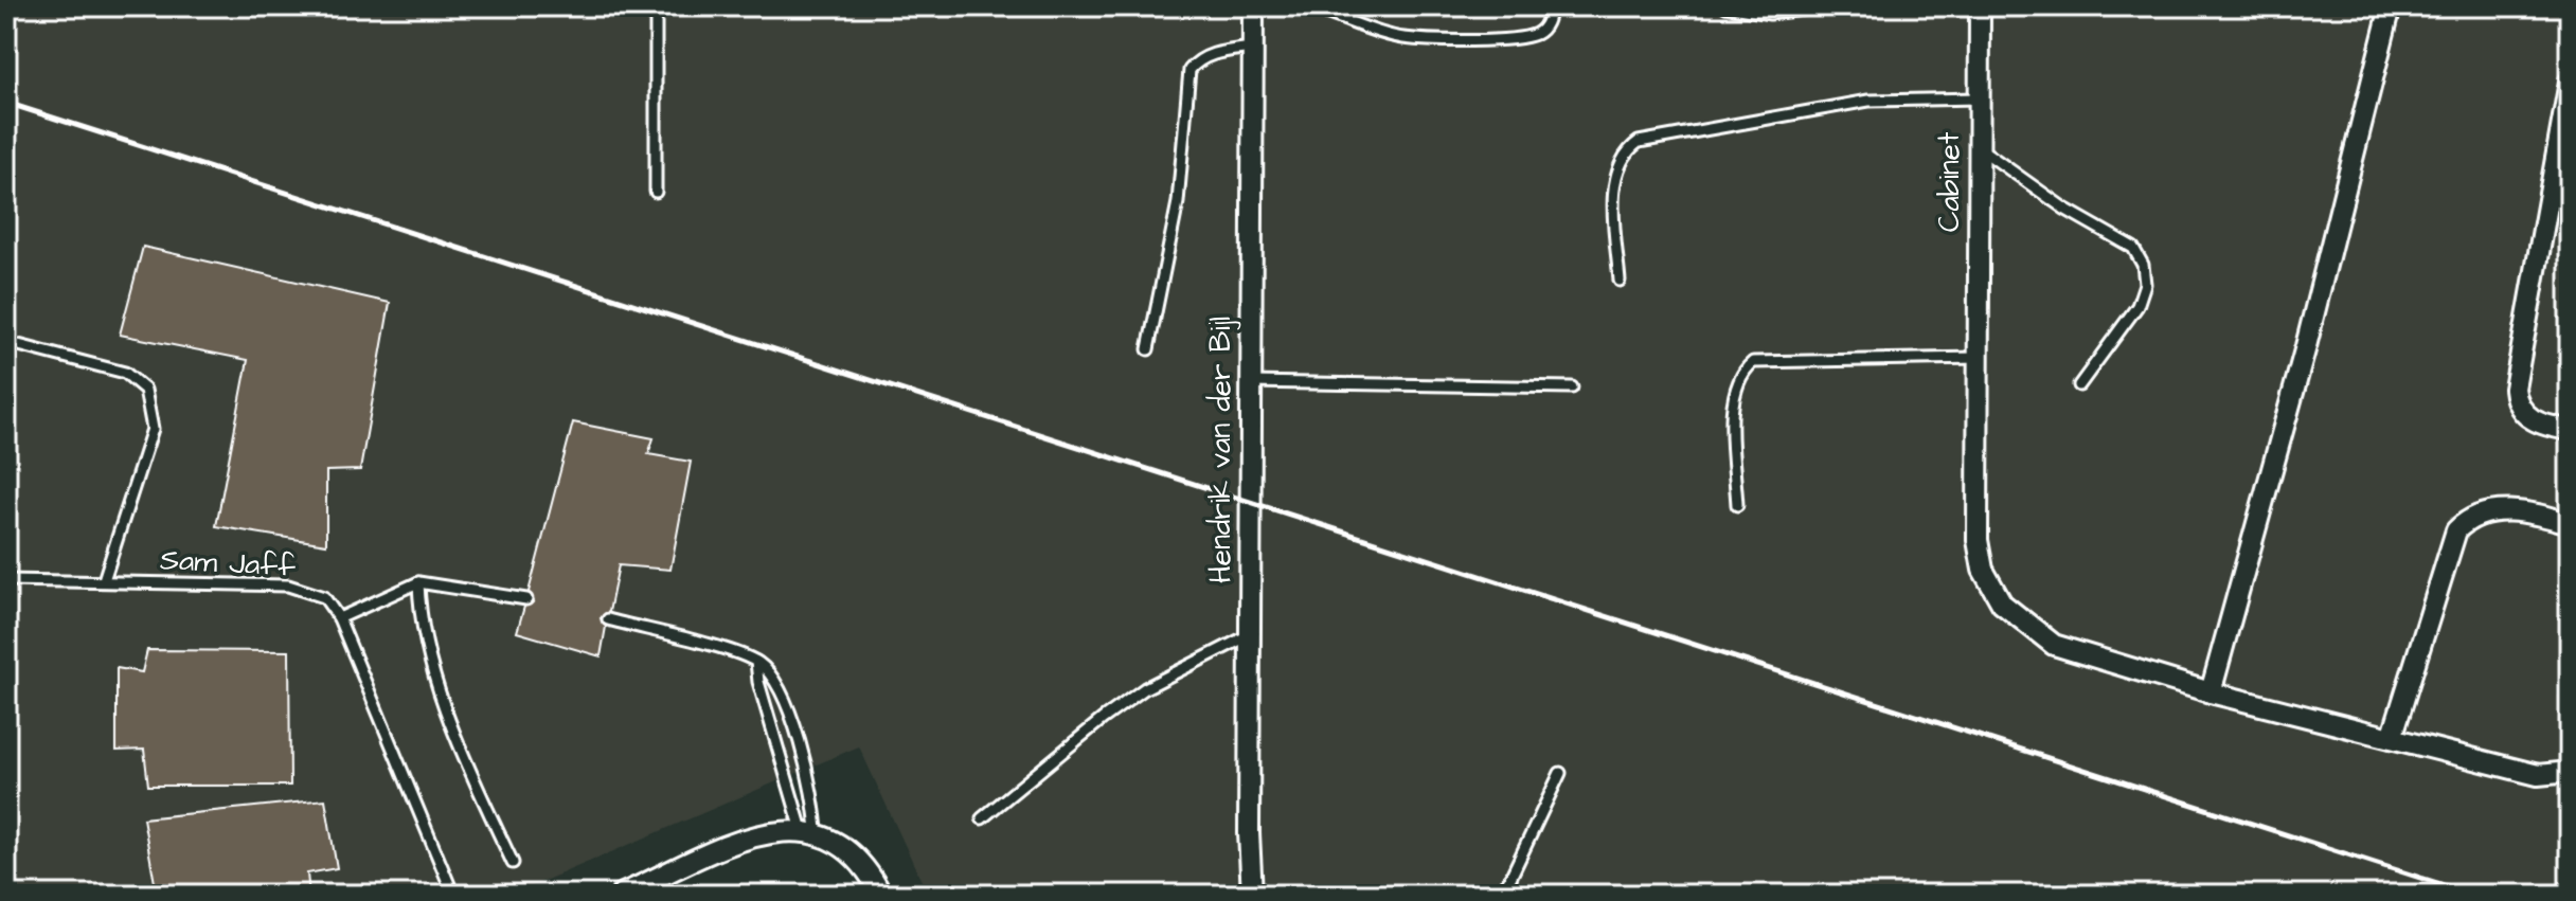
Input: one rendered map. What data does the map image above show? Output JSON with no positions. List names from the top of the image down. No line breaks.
{"streets":{"street":["Cabinet","Hendrik van der Bijl"],"lane":["Sam Jaff"]}}
